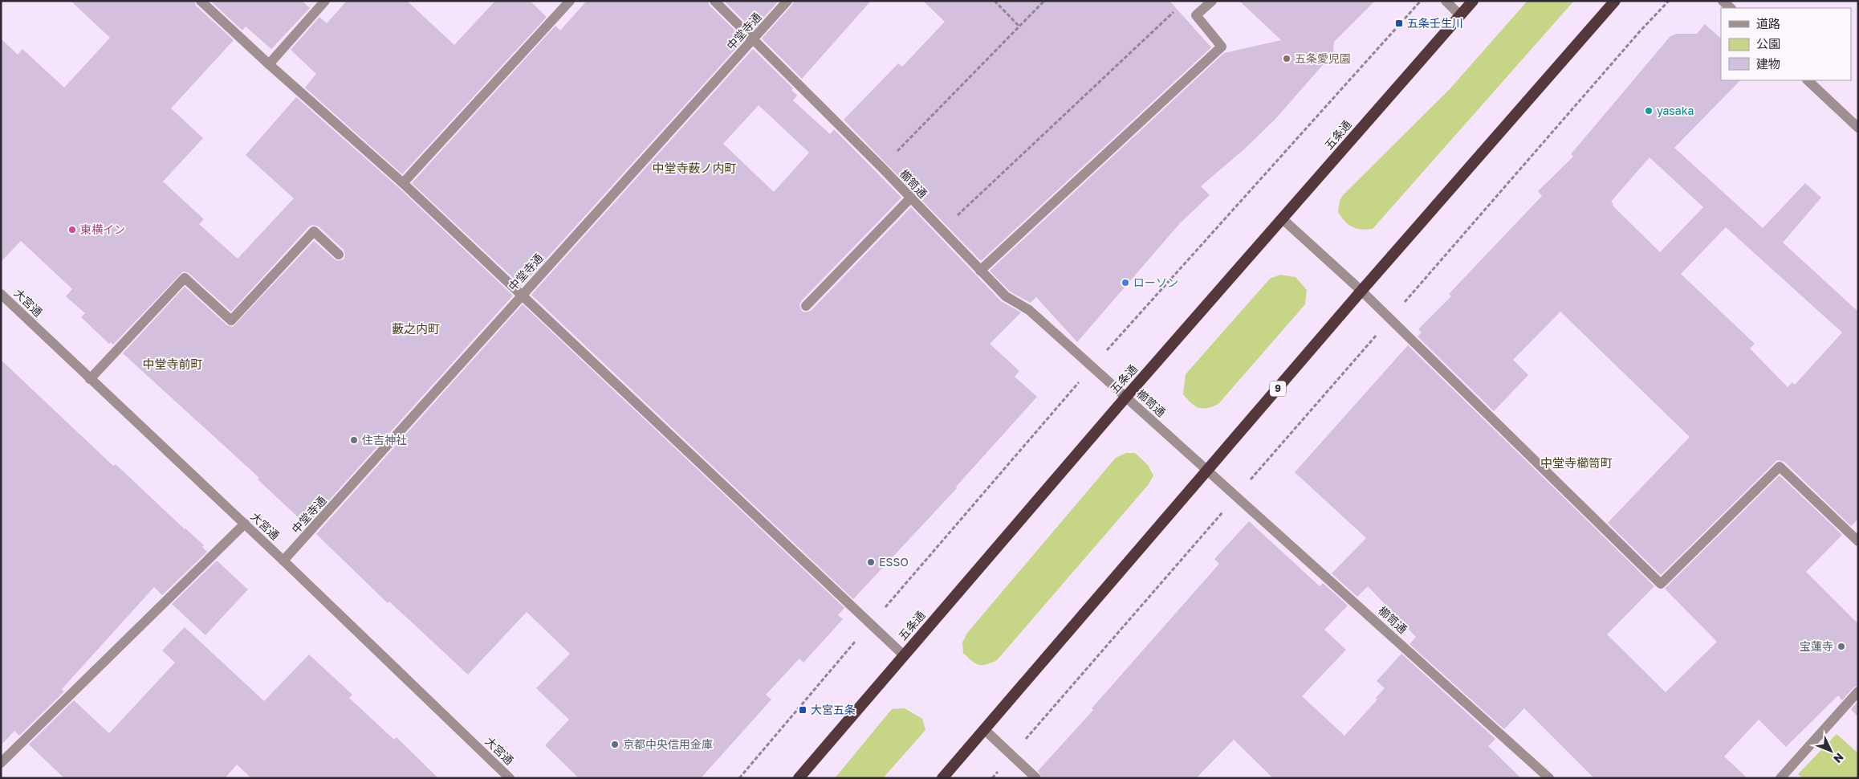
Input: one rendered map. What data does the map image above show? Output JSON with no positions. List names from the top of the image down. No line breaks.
{"streets":{"highway":["五条通","9"],"street":["中堂寺通","櫛笥通","大宮通"]},"crossings":[["中堂寺通","櫛笥通"],["中堂寺通","大宮通"],["五条通","櫛笥通"],["櫛笥通","9"]],"districts":["中堂寺薮ノ内町","藪之内町","中堂寺前町","中堂寺櫛笥町"],"places":{"transit":["五条壬生川","大宮五条"],"other":["五条愛児園","yasaka","東横イン","ローソン","住吉神社","ESSO","宝蓮寺","京都中央信用金庫"]},"legend":["道路","公園","建物"],"north":"bottom right"}
